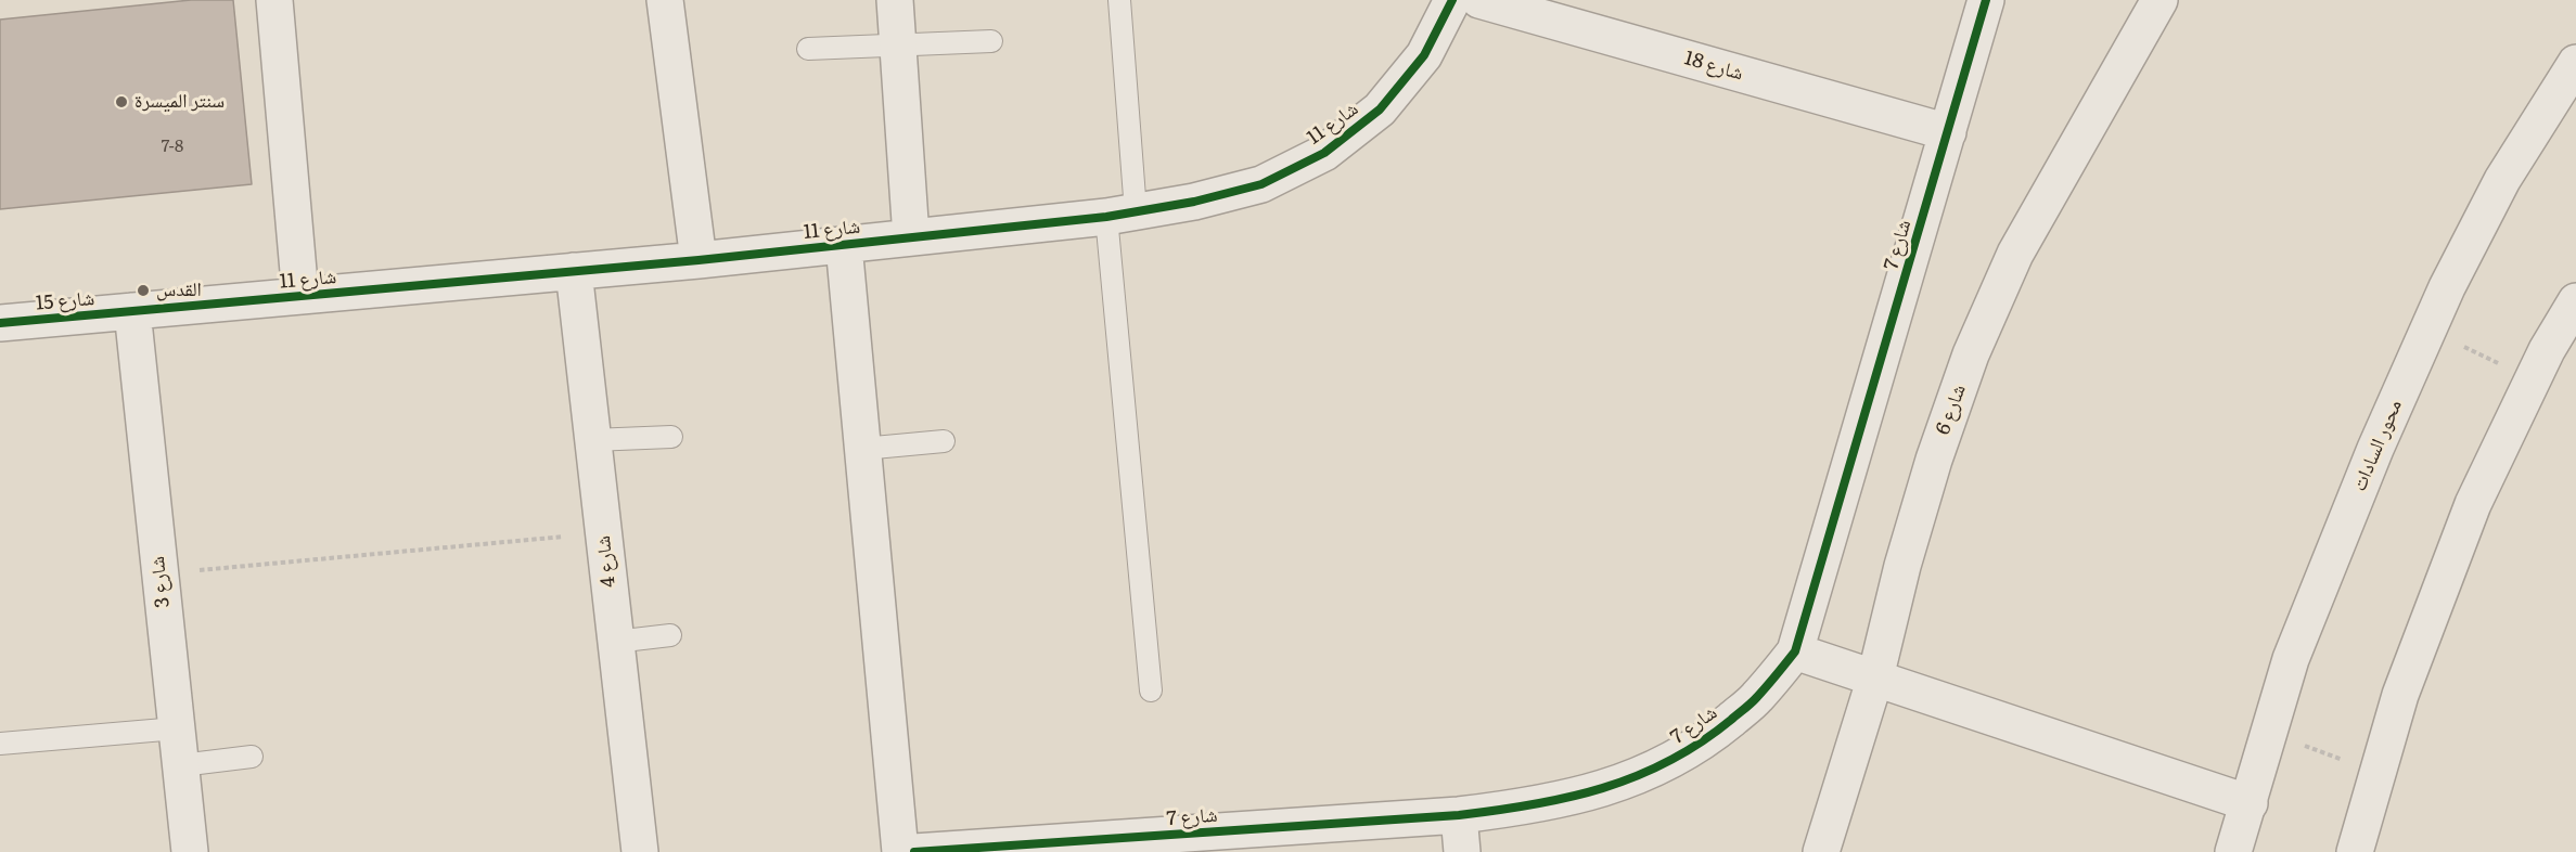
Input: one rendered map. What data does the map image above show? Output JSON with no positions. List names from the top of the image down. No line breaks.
{"streets":{"street":["شارع 18","شارع 11","شارع 7","شارع 15","شارع 6","محور السادات","شارع 4","شارع 3"]},"crossings":[["شارع 18","شارع 7"],["شارع 11","شارع 15"],["شارع 11","شارع 4"],["شارع 11","شارع 3"],["شارع 15","شارع 3"]],"places":["سنتر الميسرة","القدس"],"house_numbers":["7-8"]}
